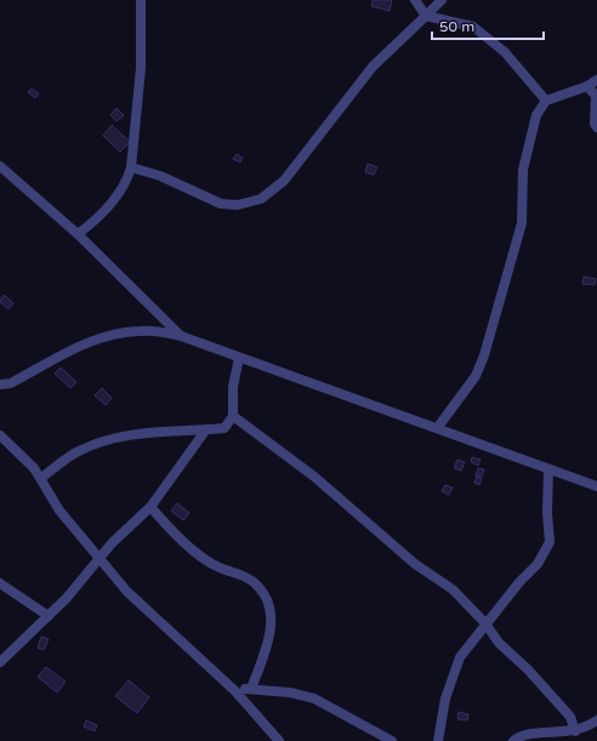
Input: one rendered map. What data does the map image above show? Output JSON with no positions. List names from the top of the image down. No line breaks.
{"scale_bar":"50 m"}
